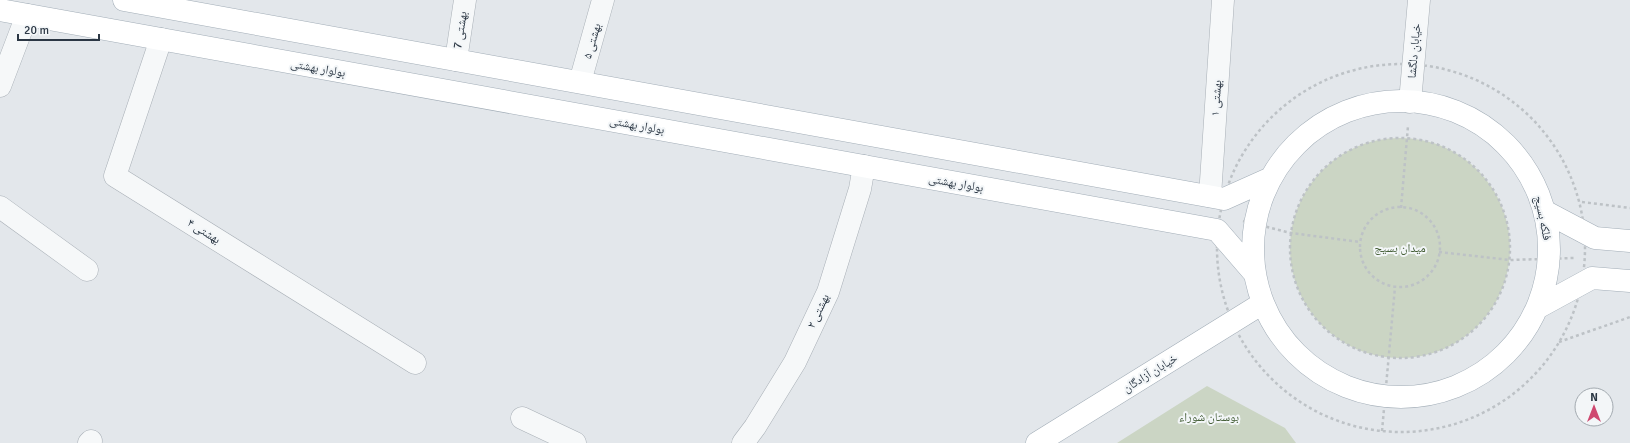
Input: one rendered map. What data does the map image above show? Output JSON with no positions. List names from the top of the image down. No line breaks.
{"streets":{"main road":["بولوار بهشتی","فلکه بسیج","خیابان آزادگان"],"street":["بهشتی 7","بهشتی ۵","خیابان دلگشا","بهشتی ۱","بهشتی ۴","بهشتی ۲"]},"crossings":[["خیابان دلگشا","فلکه بسیج"],["بولوار بهشتی","بهشتی ۱"],["بولوار بهشتی","بهشتی ۴"],["بولوار بهشتی","بهشتی ۲"],["فلکه بسیج","خیابان آزادگان"]],"parks":["میدان بسیج","بوستان شوراء"],"scale_bar":"20 m","north":"top"}
